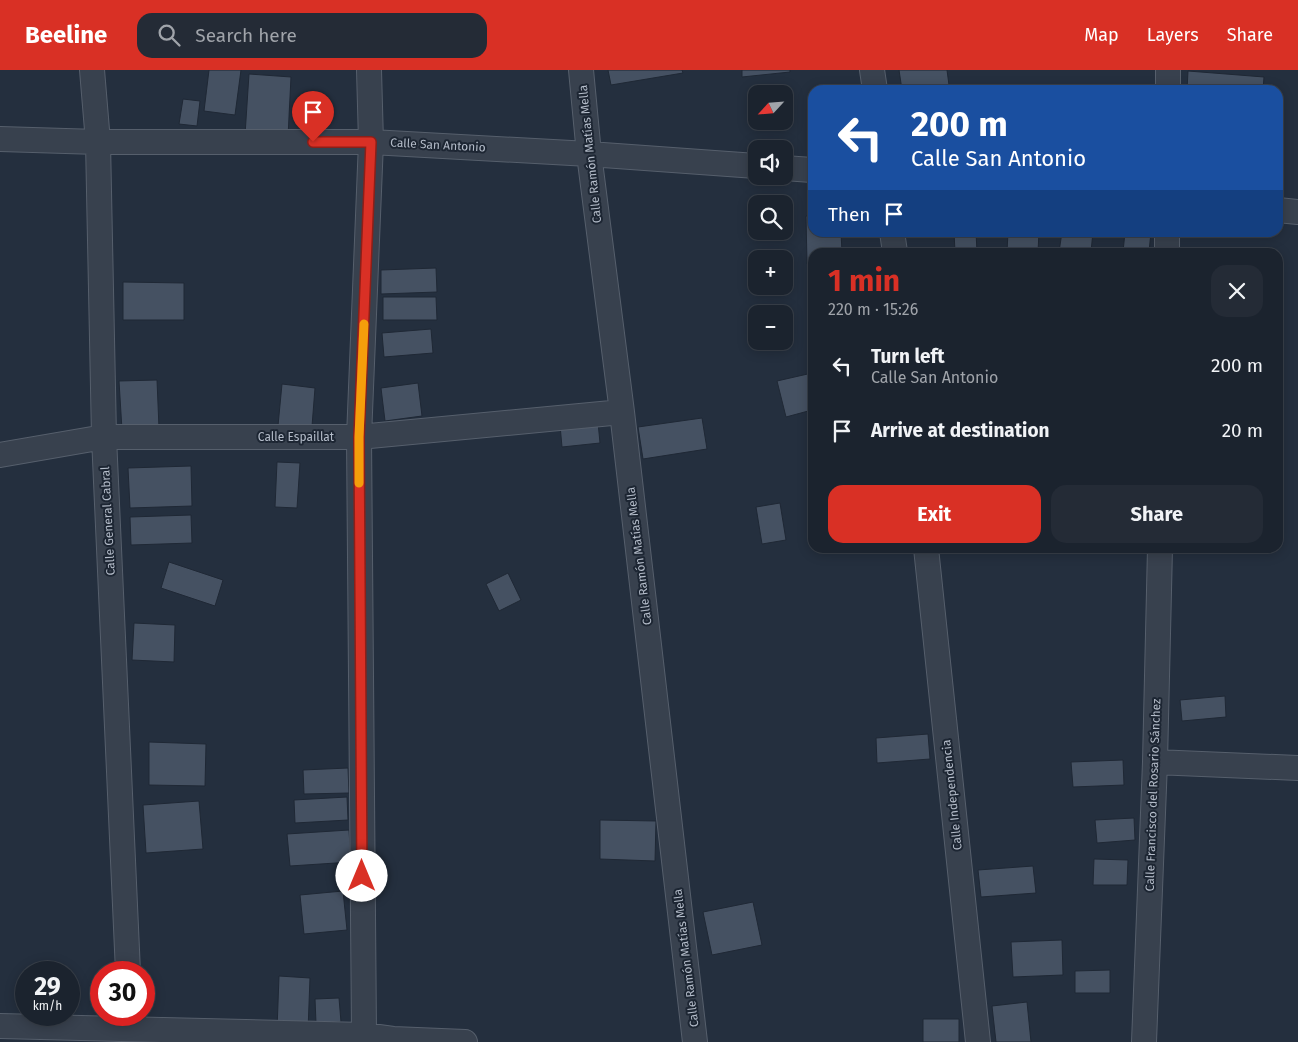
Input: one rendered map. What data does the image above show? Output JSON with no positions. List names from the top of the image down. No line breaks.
{"streets":{"street":["Calle San Antonio","Calle Ramón Matías Mella","Calle Espaillat","Calle General Cabral","Calle Independencia","Calle Francisco del Rosario Sánchez"]},"crossings":[["Calle San Antonio","Calle Ramón Matías Mella"],["Calle San Antonio","Calle General Cabral"],["Calle Ramón Matías Mella","Calle Espaillat"],["Calle Espaillat","Calle General Cabral"]],"north":"bottom left","page":{"header":"Beeline","search":"Search here","nav":["Map","Layers","Share"],"map_buttons":["+","−"],"turn":["200 m","Calle San Antonio"],"then":"Then","heading":["1 min","220 m · 15:26"],"list":[{"name":"Turn left","note":"Calle San Antonio","value":"200 m"},{"name":"Arrive at destination","value":"20 m"}],"buttons":["Exit","Share"],"speed":"29 km/h","limit":"30"}}
